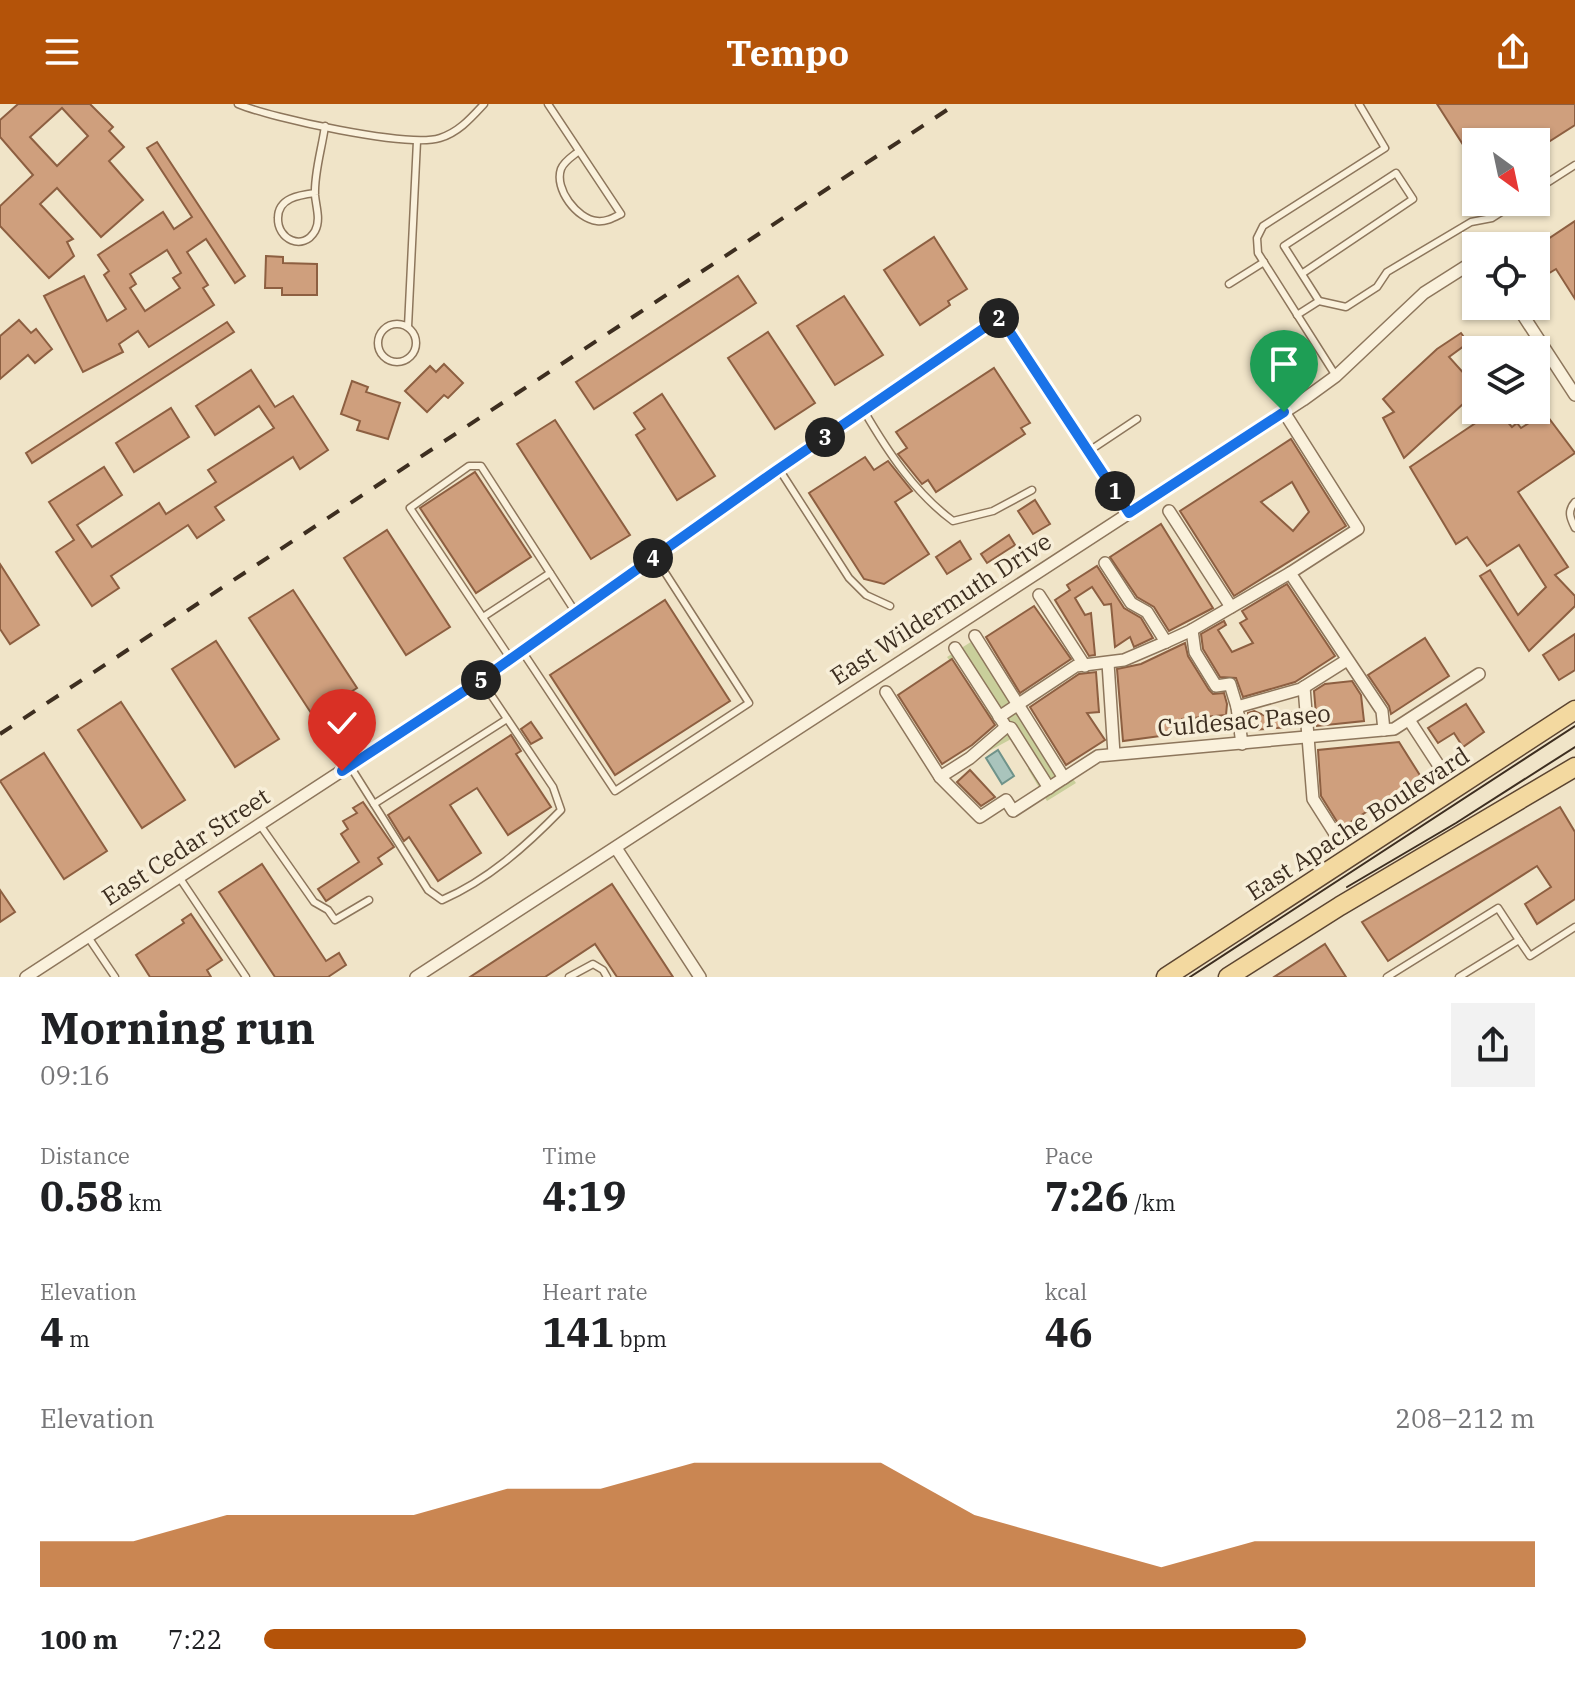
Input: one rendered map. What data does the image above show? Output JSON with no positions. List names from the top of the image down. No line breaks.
{"streets":{"main road":["East Apache Boulevard"],"street":["East Wildermuth Drive","Culdesac Paseo","East Cedar Street"]},"north":"bottom right","page":{"header":"Tempo","pins":["2","3","1","4","5"],"heading":["Morning run","09:16"],"stats":[["Distance","0.58 km"],["Time","4:19"],["Pace","7:26 /km"],["Elevation","4 m"],["Heart rate","141 bpm"],["kcal","46"]],"chart":["Elevation","208–212 m"],"list":[{"name":"100 m","note":"7:22"}]}}
